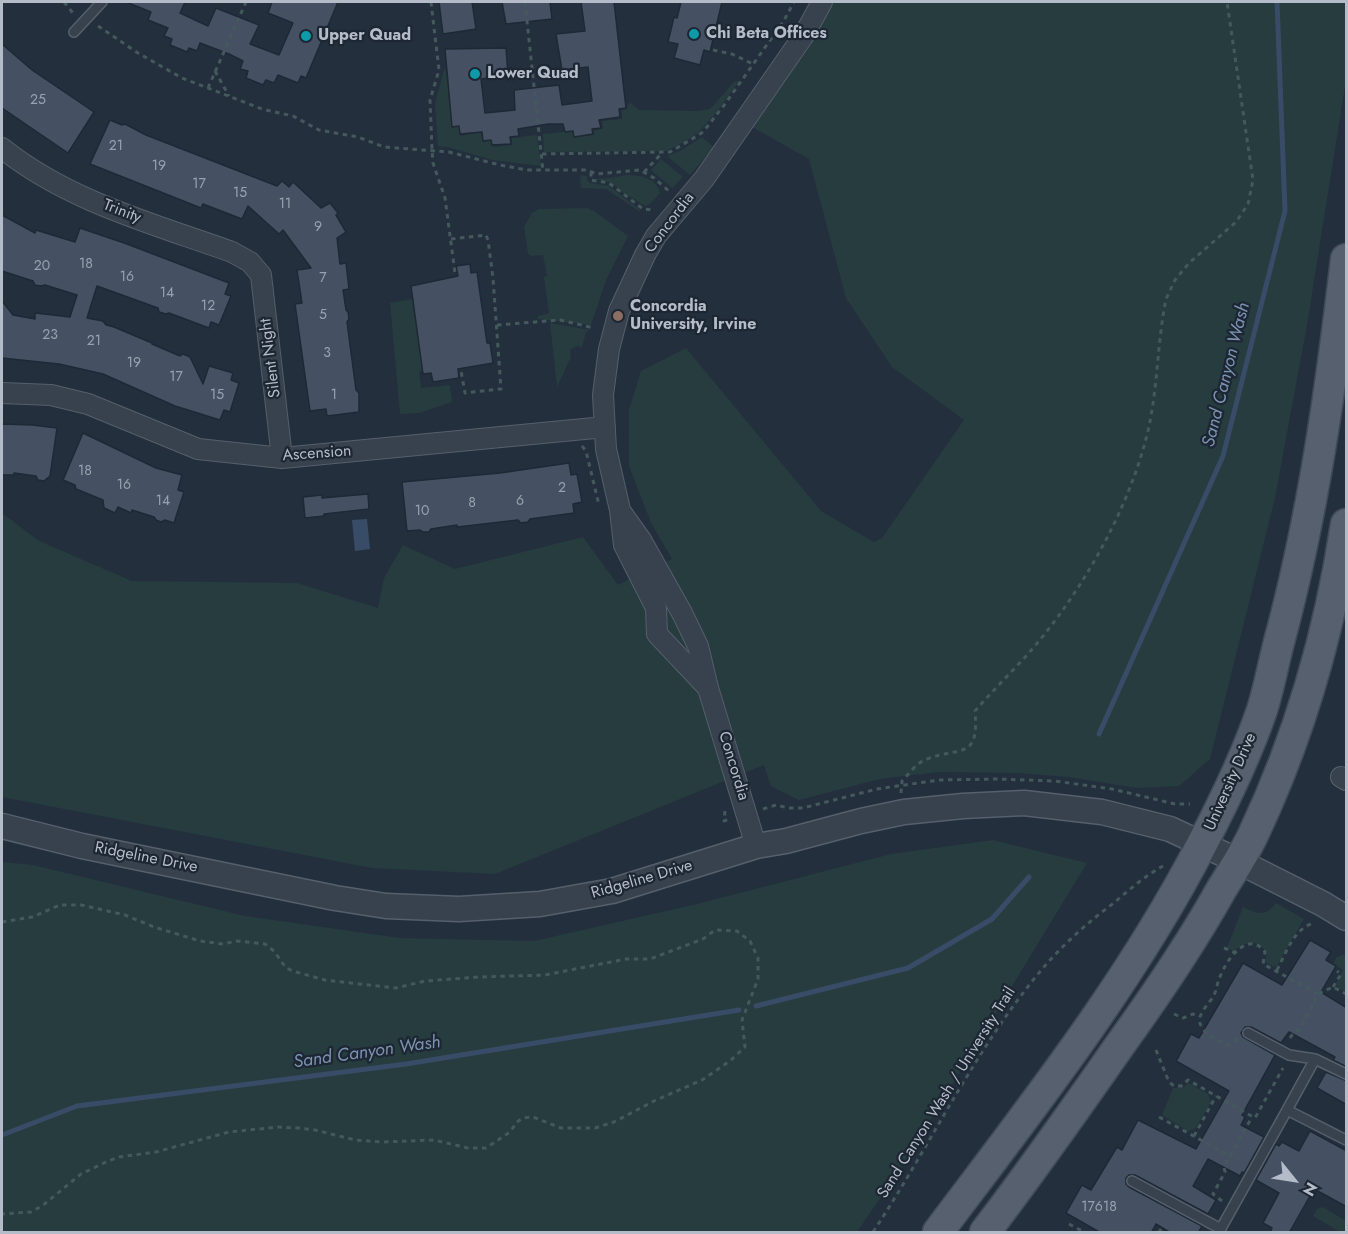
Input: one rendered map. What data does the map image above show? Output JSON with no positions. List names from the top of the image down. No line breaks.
{"streets":{"main road":["University Drive"],"street":["Trinity","Concordia","Silent Night","Ascension","Ridgeline Drive"],"path":["Sand Canyon Wash / University Trail"]},"crossings":[["Trinity","Silent Night"],["Concordia","Ascension"],["Concordia","Ridgeline Drive"],["Silent Night","Ascension"],["University Drive","Ridgeline Drive"]],"water":["Sand Canyon Wash"],"places":["Chi Beta Offices","Upper Quad","Lower Quad","Concordia University, Irvine"],"house_numbers":["25","21","19","17","15","11","9","18","20","16","7","14","12","5","23","21","3","19","17","15","1","18","16","2","14","6","8","10","17618"],"north":"bottom right"}
